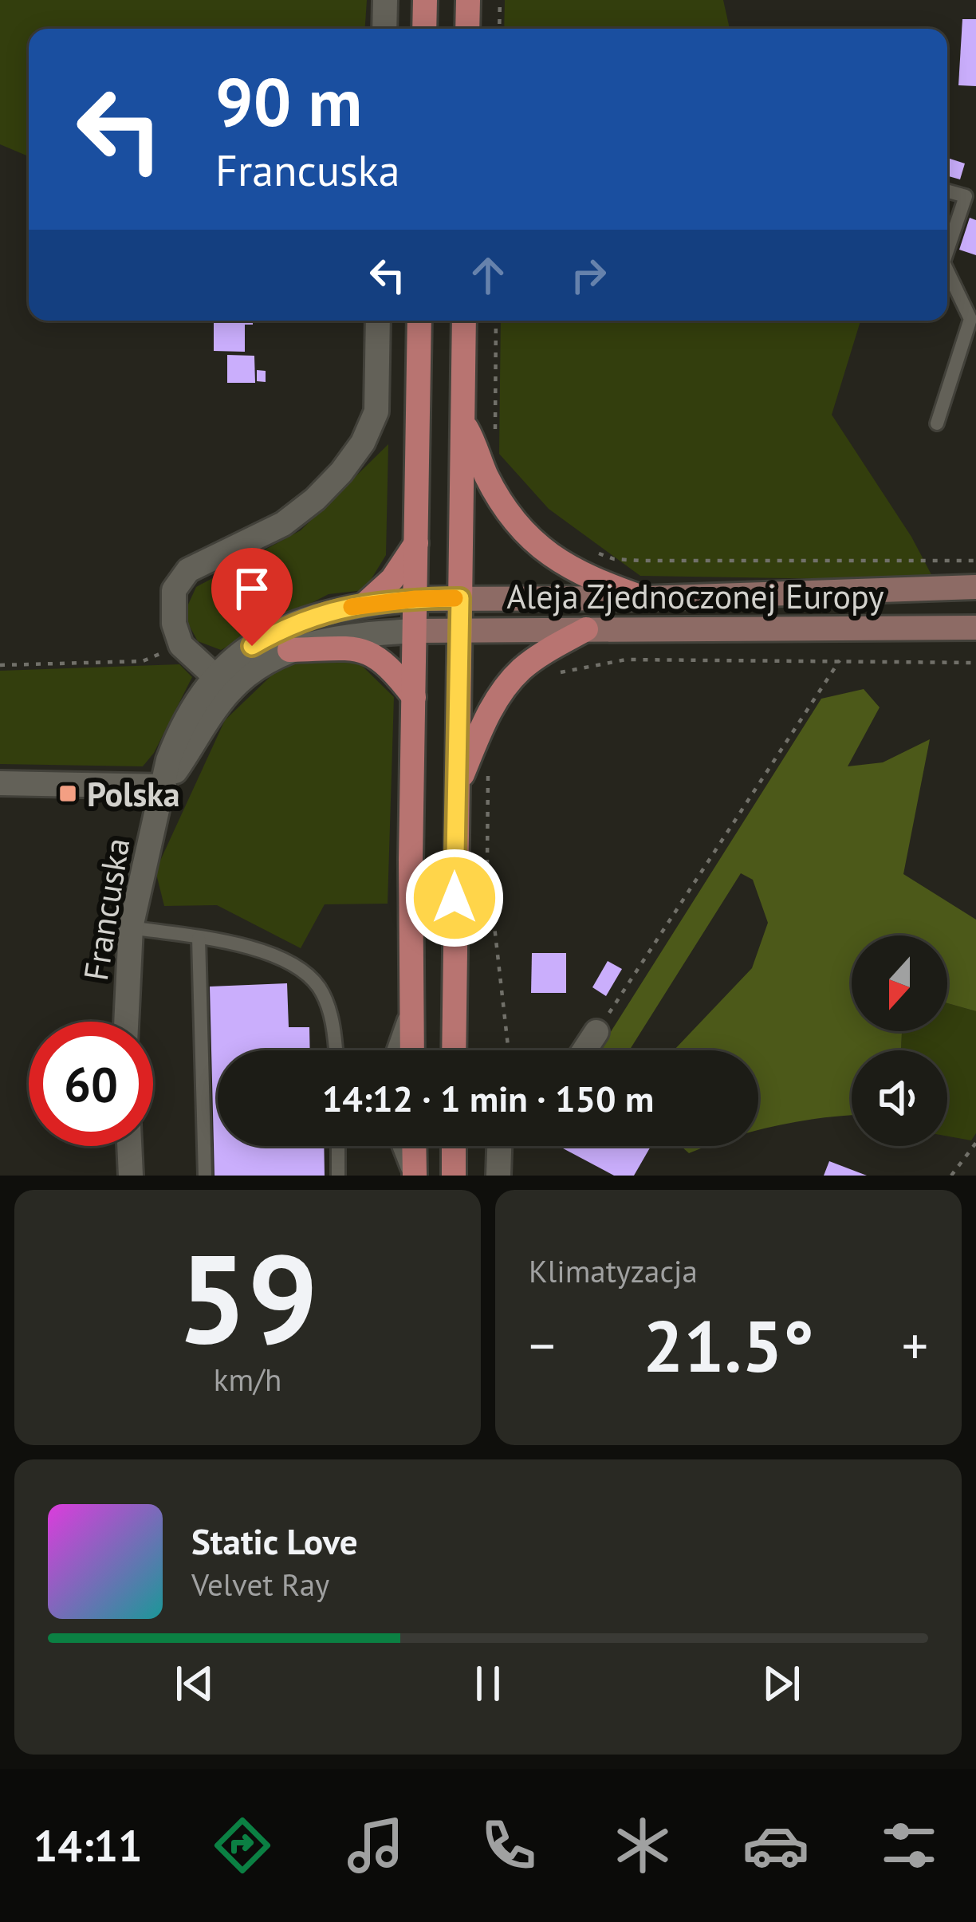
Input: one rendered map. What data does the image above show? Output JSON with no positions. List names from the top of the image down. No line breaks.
{"streets":{"main road":["Aleja Zjednoczonej Europy"],"street":["Francuska"]},"crossings":[["Aleja Zjednoczonej Europy","Francuska"]],"places":{"transit":["Polska"]},"north":"bottom","page":{"turn":["90 m","Francuska"],"limit":"60","trip":"14:12 · 1 min · 150 m","tile":[["59","km/h"],"Klimatyzacja"],"heat":["−","21.5°","+"],"song":["Static Love","Velvet Ray"],"tabs":"14:11"}}
